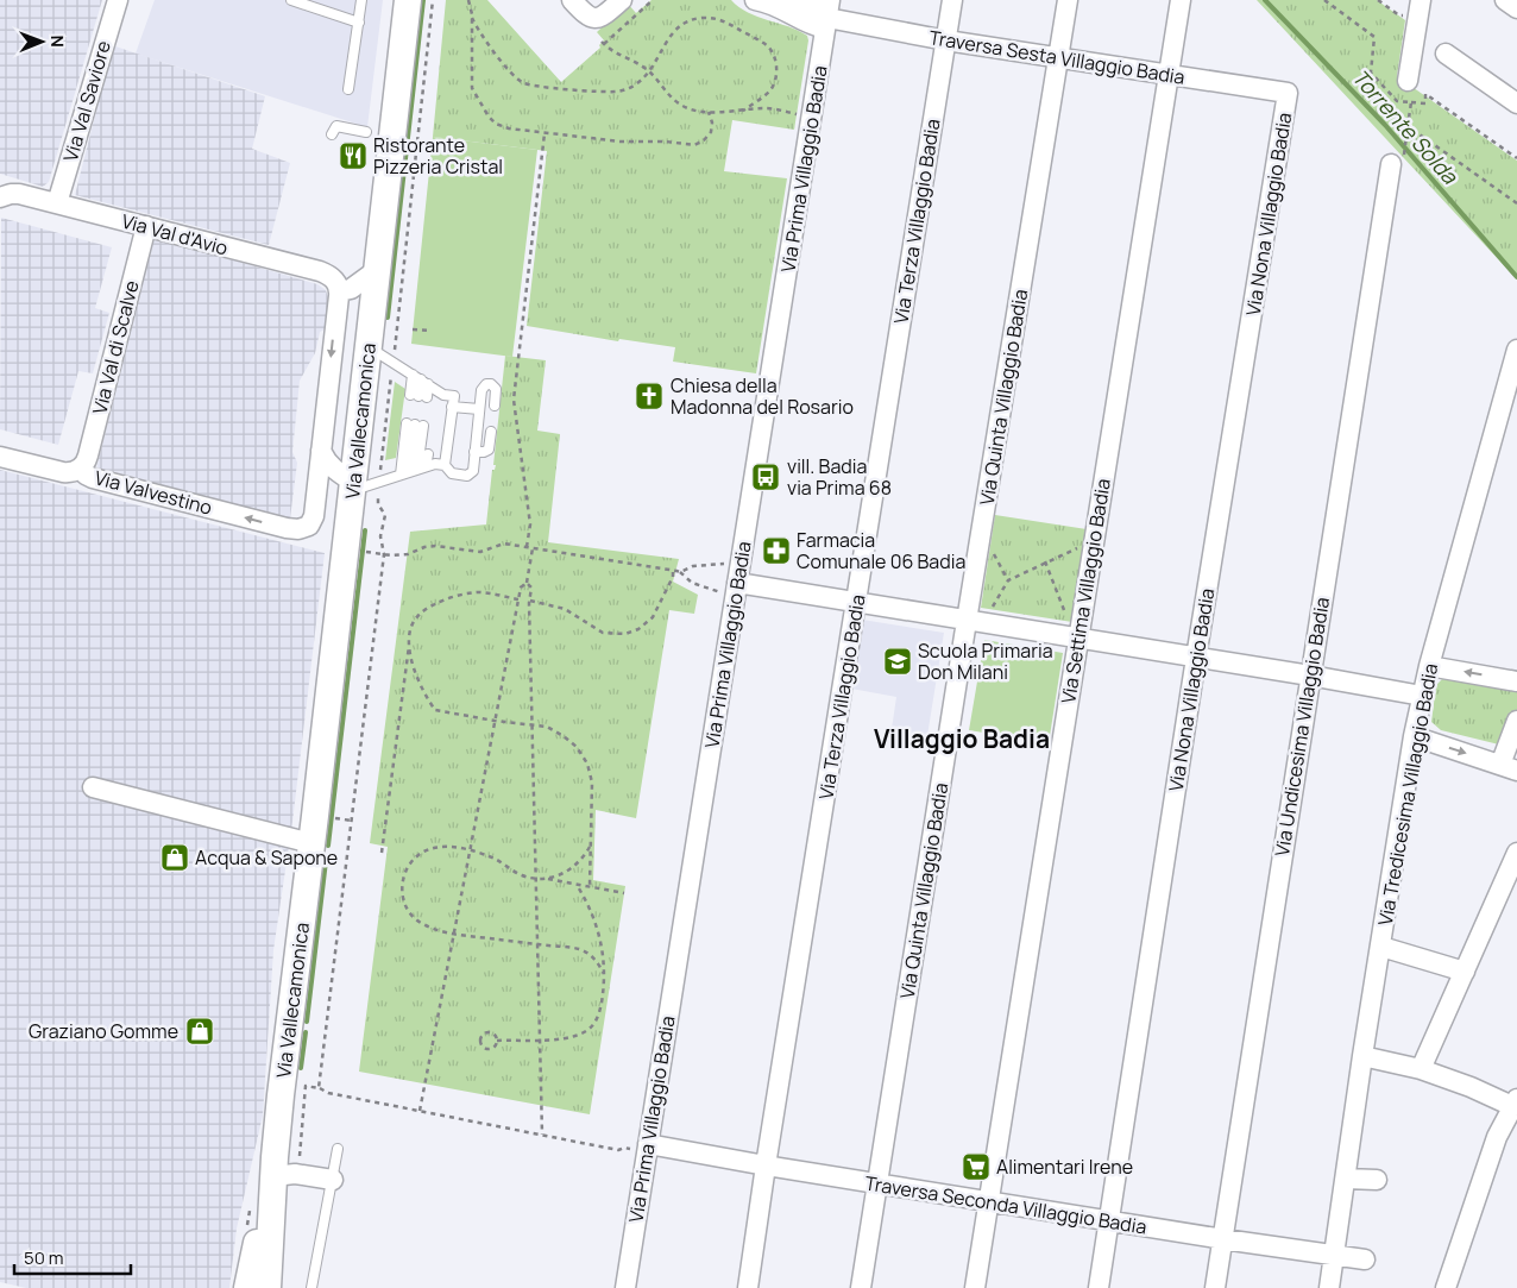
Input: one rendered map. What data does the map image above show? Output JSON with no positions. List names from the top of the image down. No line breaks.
{"streets":{"main road":["Via Vallecamonica"],"street":["Traversa Sesta Villaggio Badia","Via Val Saviore","Via Prima Villaggio Badia","Via Nona Villaggio Badia","Via Terza Villaggio Badia","Via Val d'Avio","Via Val di Scalve","Via Quinta Villaggio Badia","Via Valvestino","Via Settima Villaggio Badia","Via Undicesima Villaggio Badia","Via Tredicesima Villaggio Badia","Traversa Seconda Villaggio Badia"]},"crossings":[["Traversa Sesta Villaggio Badia","Via Prima Villaggio Badia"],["Traversa Sesta Villaggio Badia","Via Nona Villaggio Badia"],["Traversa Sesta Villaggio Badia","Via Terza Villaggio Badia"],["Traversa Sesta Villaggio Badia","Via Quinta Villaggio Badia"],["Traversa Sesta Villaggio Badia","Via Settima Villaggio Badia"],["Via Val Saviore","Via Val d'Avio"],["Via Prima Villaggio Badia","Traversa Seconda Villaggio Badia"],["Via Nona Villaggio Badia","Traversa Seconda Villaggio Badia"],["Via Terza Villaggio Badia","Traversa Seconda Villaggio Badia"],["Via Val d'Avio","Via Val di Scalve"],["Via Val di Scalve","Via Valvestino"],["Via Quinta Villaggio Badia","Traversa Seconda Villaggio Badia"],["Via Settima Villaggio Badia","Traversa Seconda Villaggio Badia"],["Via Undicesima Villaggio Badia","Traversa Seconda Villaggio Badia"],["Via Tredicesima Villaggio Badia","Traversa Seconda Villaggio Badia"]],"districts":["Villaggio Badia"],"water":["Torrente Solda"],"places":{"restaurant":["Ristorante Pizzeria Cristal"],"church":["Chiesa della Madonna del Rosario"],"bus stop":["vill. Badia via Prima 68"],"pharmacy":["Farmacia Comunale 06 Badia"],"school or university":["Scuola Primaria Don Milani"],"shop":["Acqua & Sapone","Graziano Gomme"],"supermarket":["Alimentari Irene"]},"scale_bar":"50 m","north":"right"}
